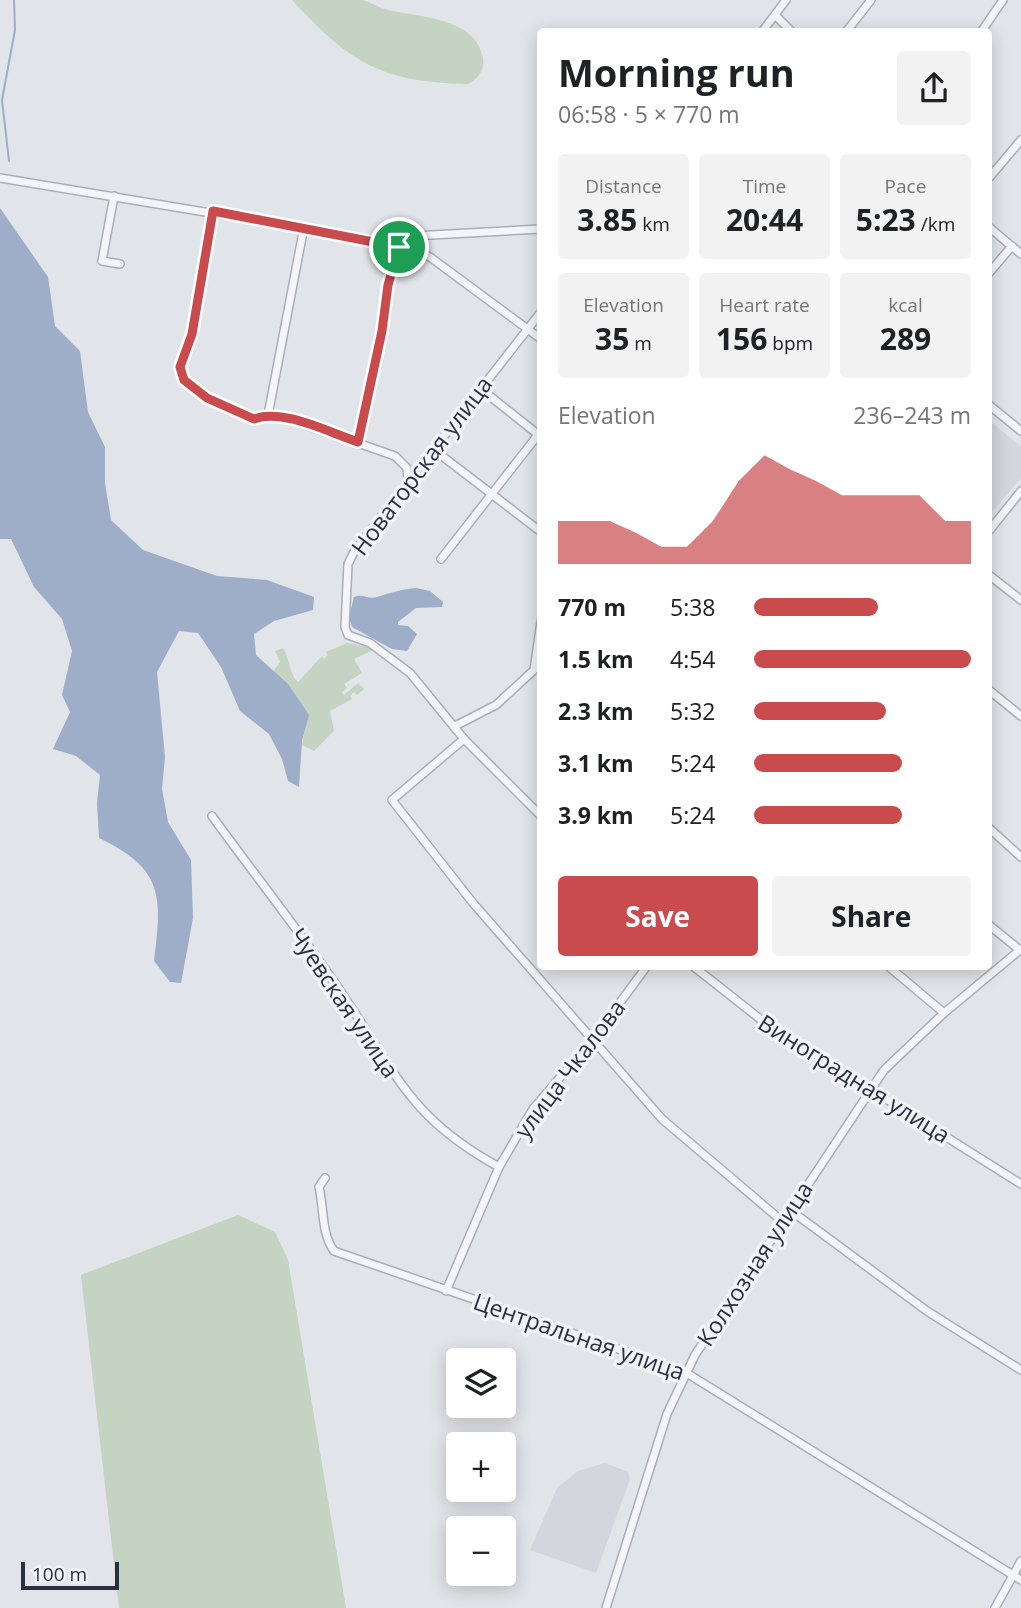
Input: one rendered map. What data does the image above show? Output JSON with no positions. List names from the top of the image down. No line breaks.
{"streets":{"street":["Новаторская улица","Чуевская улица","улица Чкалова","Виноградная улица","Колхозная улица","Центральная улица"]},"crossings":[["Чуевская улица","улица Чкалова"],["улица Чкалова","Центральная улица"],["Виноградная улица","Колхозная улица"],["Колхозная улица","Центральная улица"]],"scale_bar":"100 m","page":{"heading":["Morning run","06:58 · 5 × 770 m"],"stats":[["Distance","3.85 km"],["Time","20:44"],["Pace","5:23 /km"],["Elevation","35 m"],["Heart rate","156 bpm"],["kcal","289"]],"chart":["Elevation","236–243 m"],"list":[{"name":"770 m","note":"5:38"},{"name":"1.5 km","note":"4:54"},{"name":"2.3 km","note":"5:32"},{"name":"3.1 km","note":"5:24"},{"name":"3.9 km","note":"5:24"}],"buttons":["Save","Share"],"map_buttons":["+","−"],"scale":"100 m"}}
